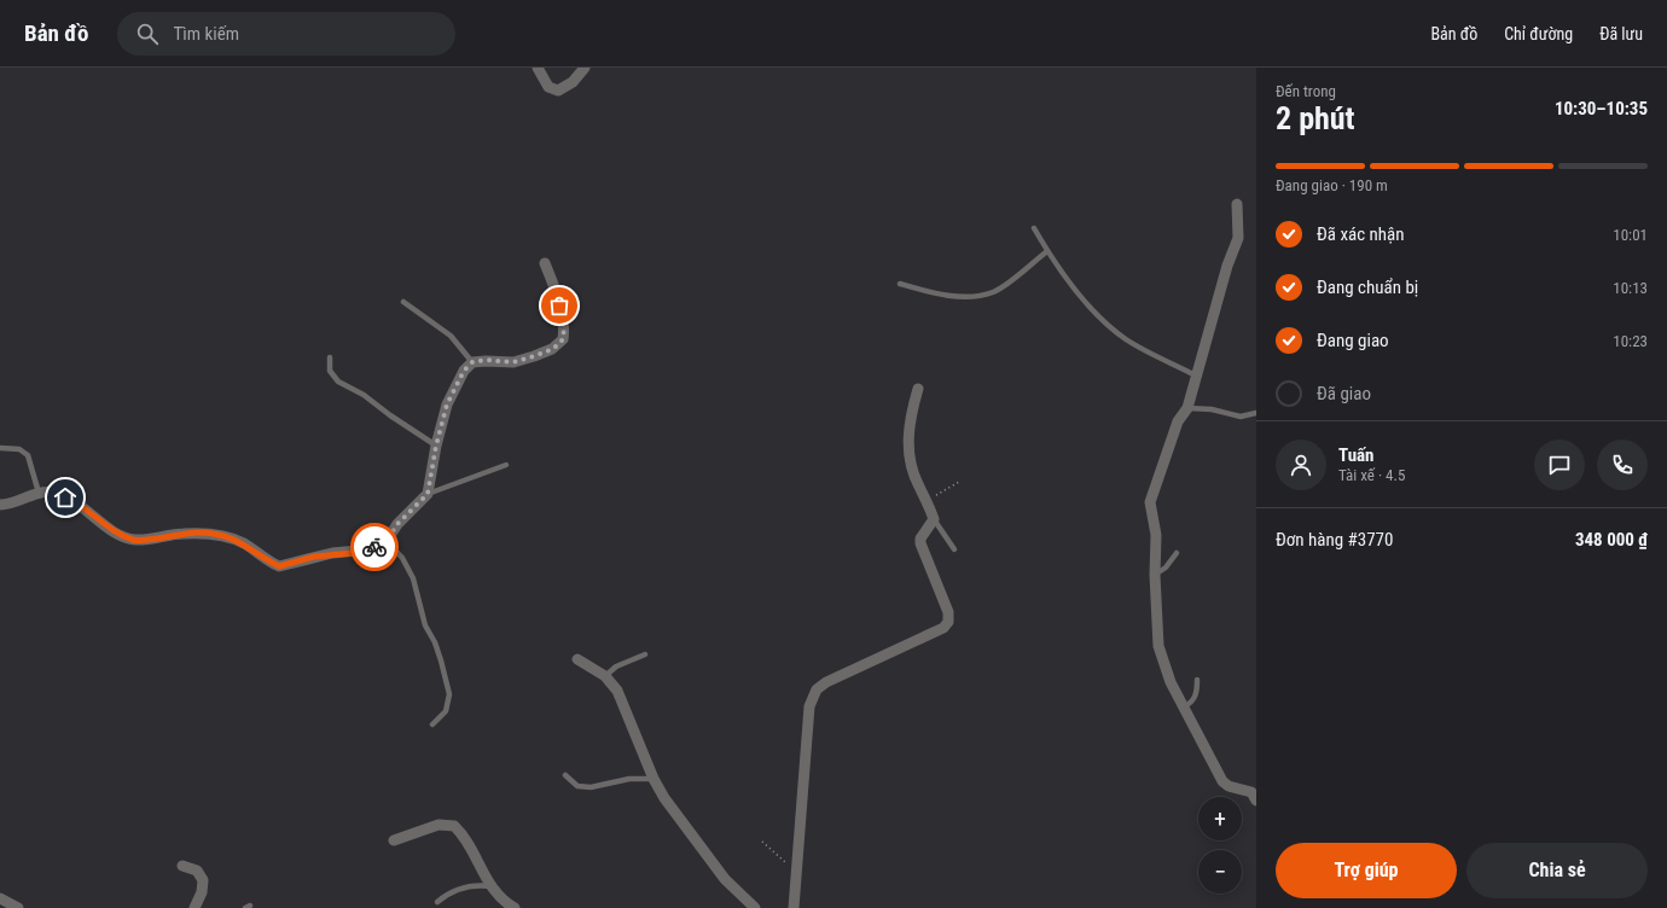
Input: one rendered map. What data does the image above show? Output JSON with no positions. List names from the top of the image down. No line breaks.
{"page":{"header":"Bản đồ","search":"Tìm kiếm","nav":["Bản đồ","Chỉ đường","Đã lưu"],"heading":["2 phút","Đến trong","10:30–10:35"],"panel":["Tuấn","Tài xế · 4.5","Đơn hàng #3770","348 000 ₫"],"bar":"Đang giao · 190 m","list":[["Đã xác nhận","10:01"],["Đang chuẩn bị","10:13"],["Đang giao","10:23"],"Đã giao"],"map_buttons":["+","−"],"buttons":["Trợ giúp","Chia sẻ"]}}
